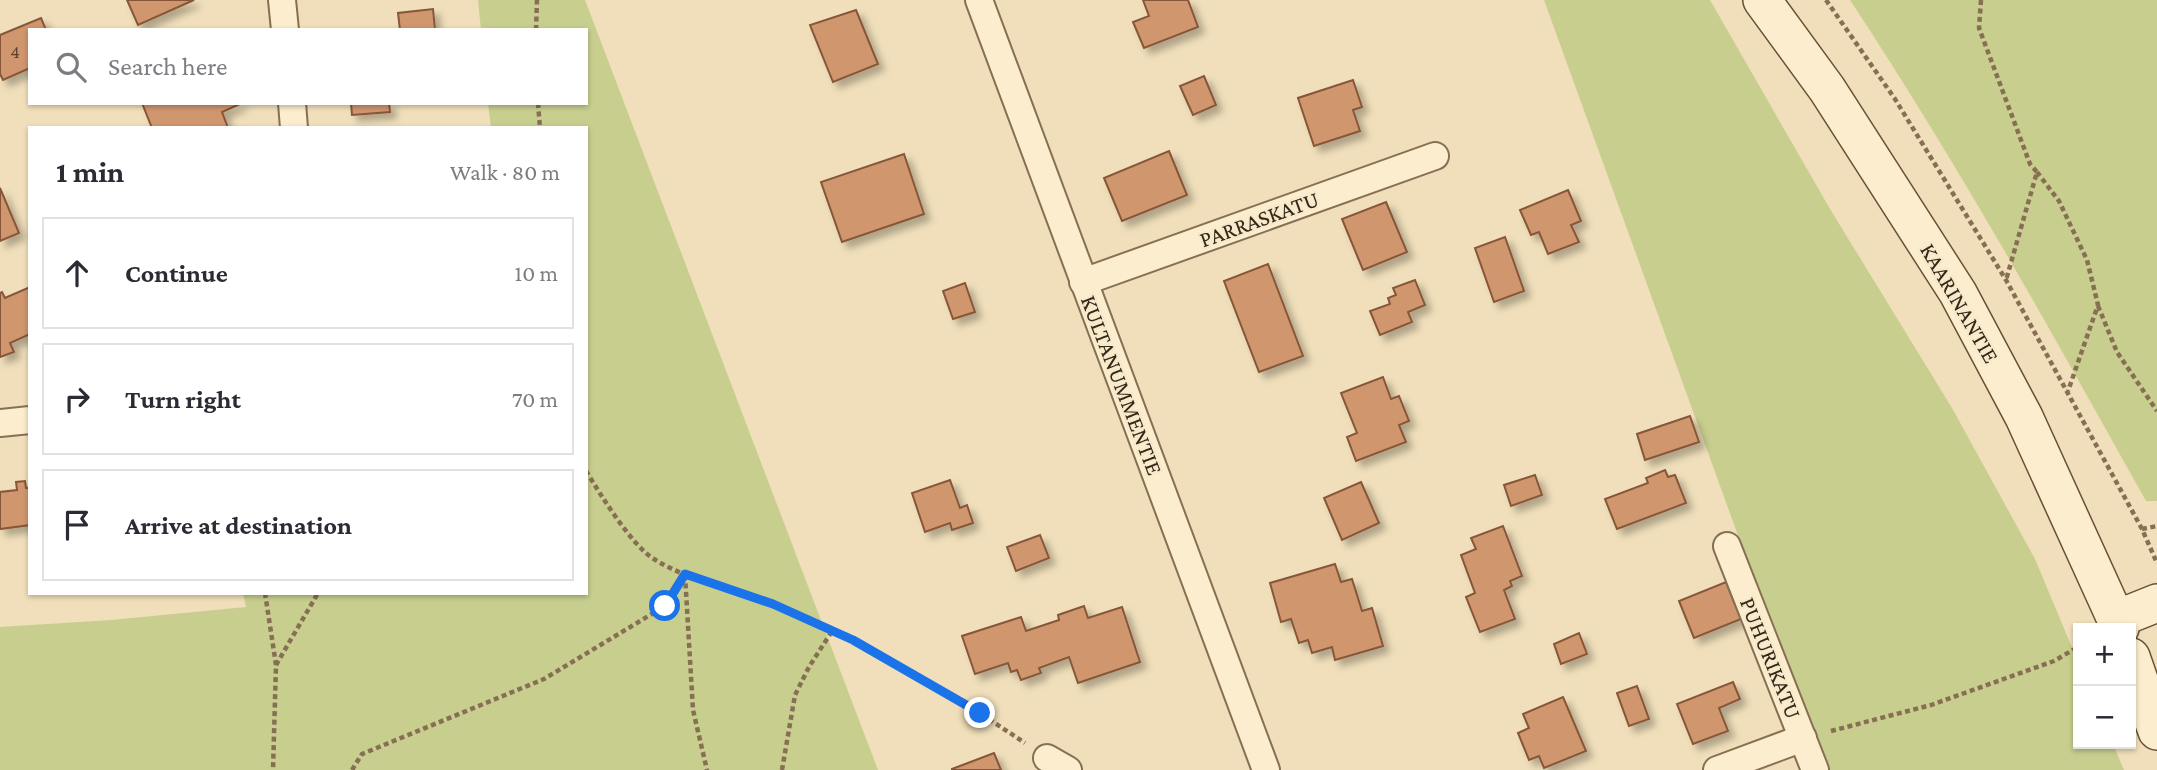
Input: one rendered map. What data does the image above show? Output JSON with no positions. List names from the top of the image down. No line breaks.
{"streets":{"main road":["KAARINANTIE"],"street":["PARRASKATU","KULTANUMMENTIE","PUHURIKATU"]},"crossings":[["PARRASKATU","KULTANUMMENTIE"]],"house_numbers":["4"],"page":{"search":"Search here","heading":["1 min","Walk · 80 m"],"list":[["Continue","10 m"],["Turn right","70 m"],"Arrive at destination"],"map_buttons":["+","−"]}}
